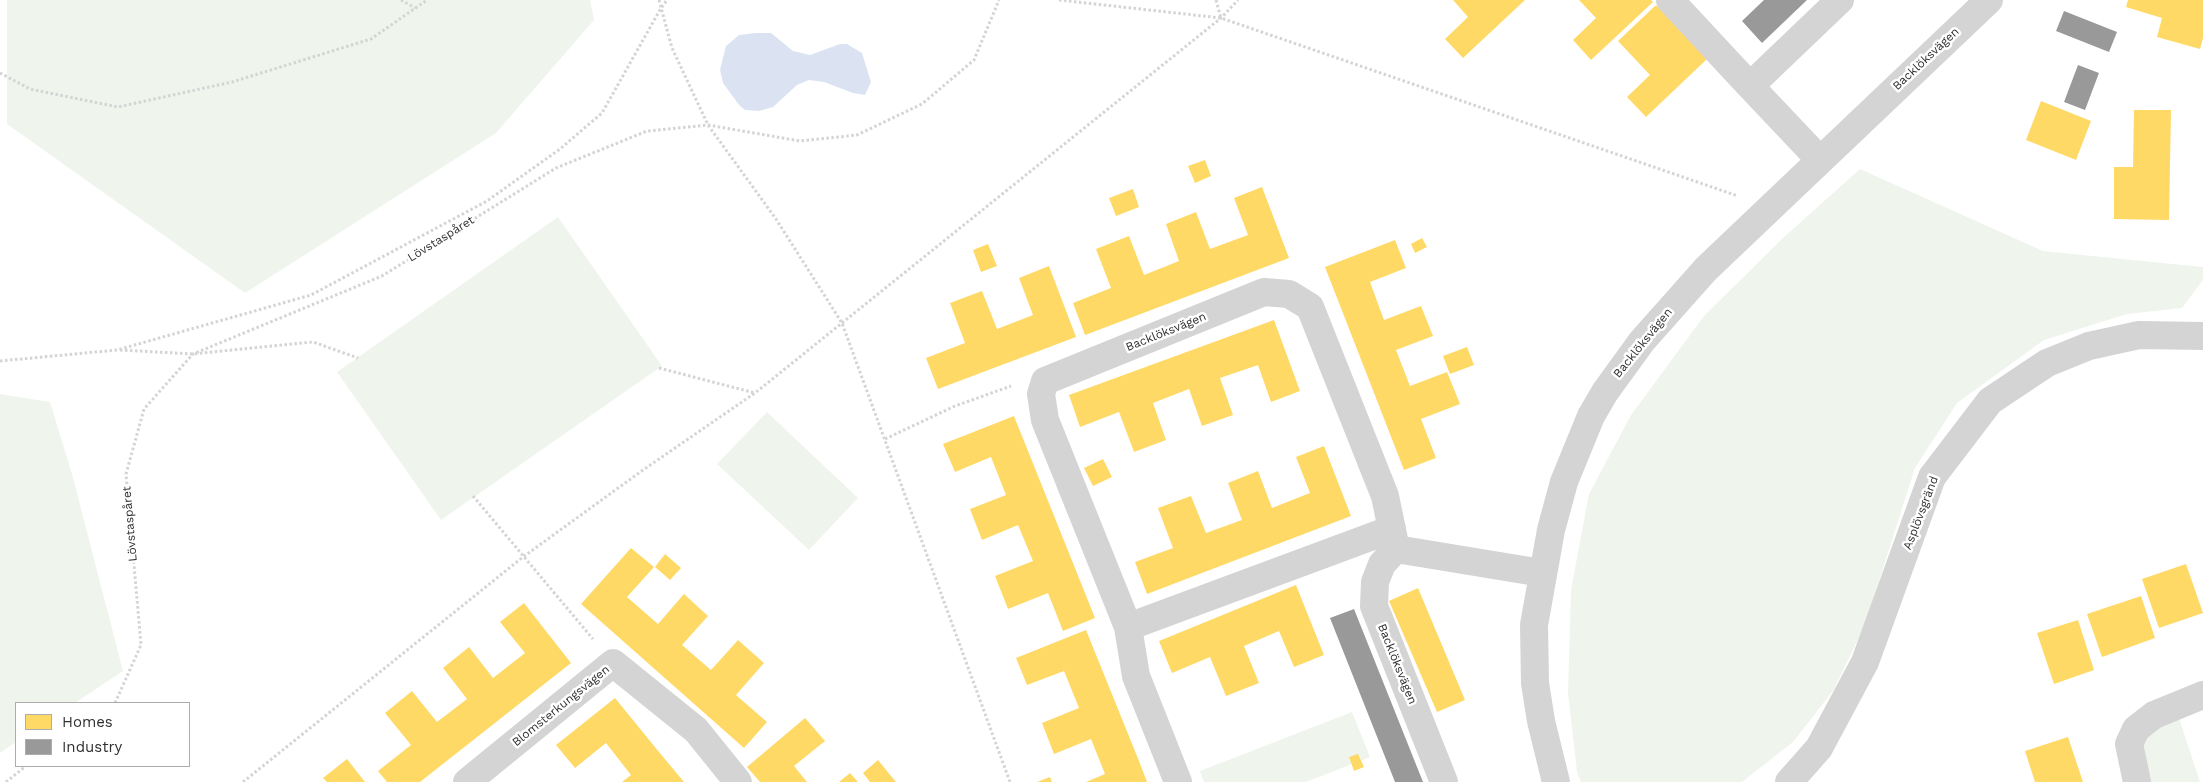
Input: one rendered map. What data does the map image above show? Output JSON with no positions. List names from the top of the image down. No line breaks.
{"streets":{"street":["Backlöksvägen","Asplövsgränd","Blomsterkungsvägen"],"path":["Lövstaspåret"]},"legend":["Homes","Industry"]}
